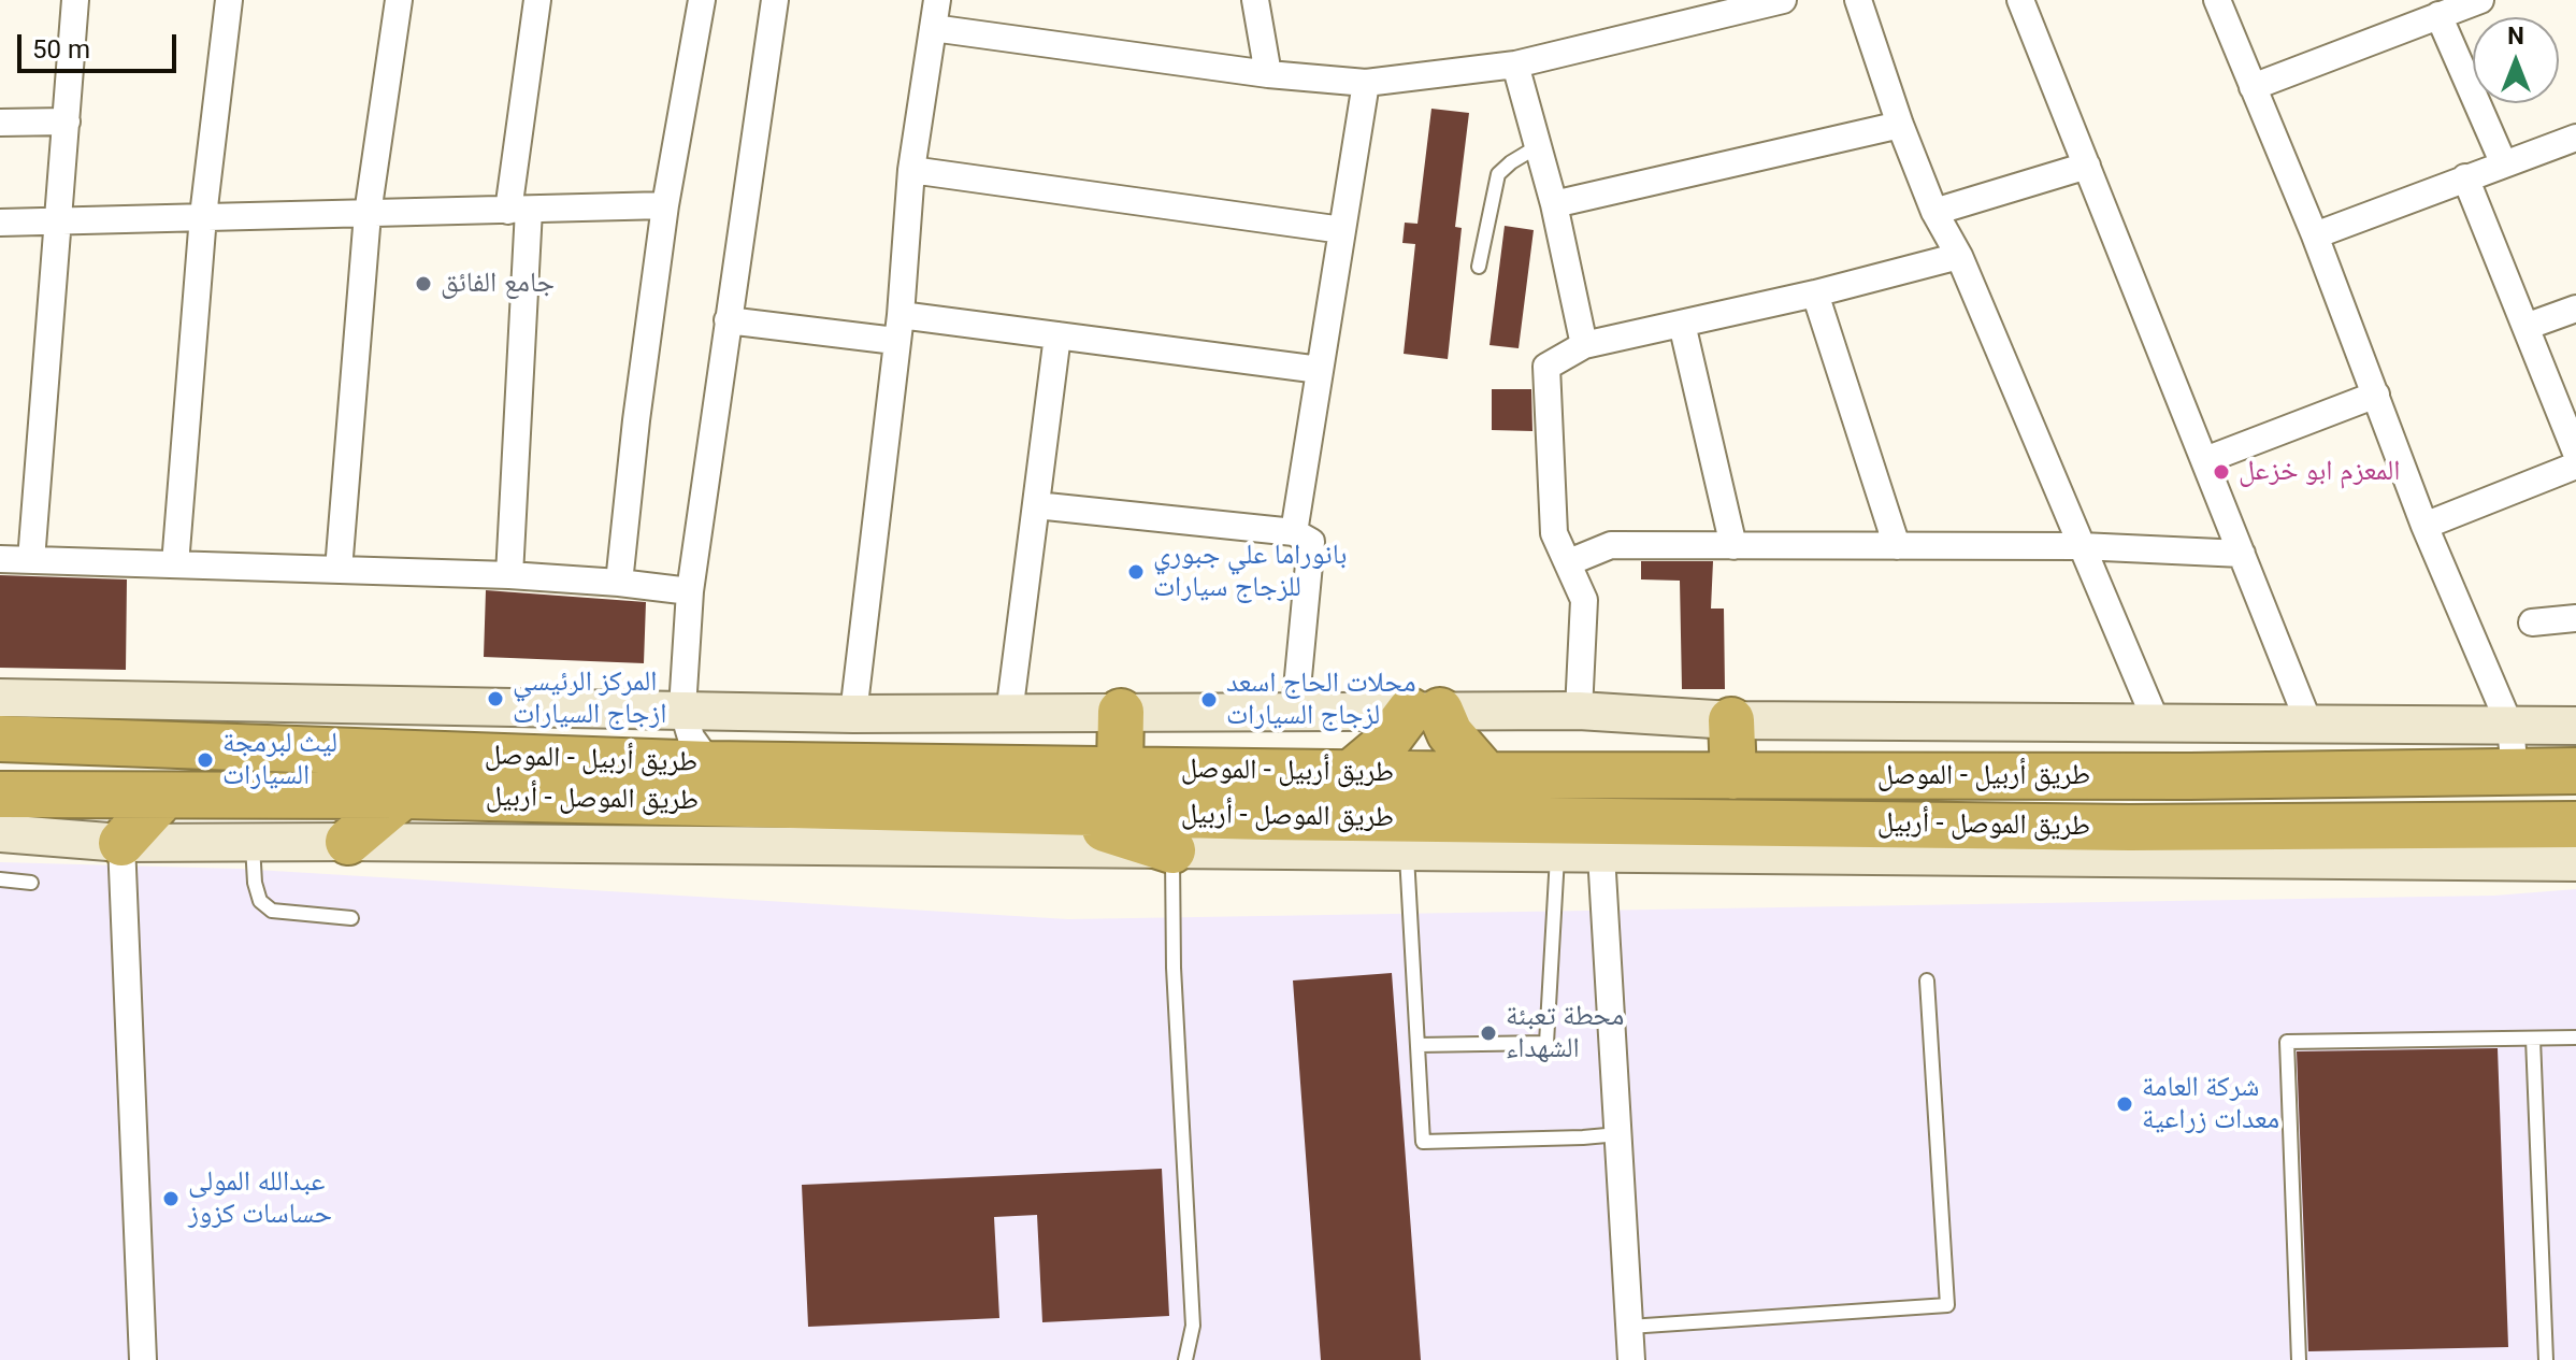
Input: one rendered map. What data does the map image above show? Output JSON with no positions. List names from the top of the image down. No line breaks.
{"streets":{"highway":["طريق أربيل - الموصل","طريق الموصل - أربيل"]},"crossings":[["طريق أربيل - الموصل","طريق الموصل - أربيل"]],"places":["جامع الفائق","المعزم ابو خزعل","بانوراما علي جبوري للزجاج سيارات","المركز الرئيسي ازجاج السيارات","محلات الحاج اسعد لزجاج السيارات","ليث لبرمجة السيارات","محطة تعبئة الشهداء","شركة العامة معدات زراعية","عبدالله المولى حساسات كزوز"],"scale_bar":"50 m","north":"top"}
